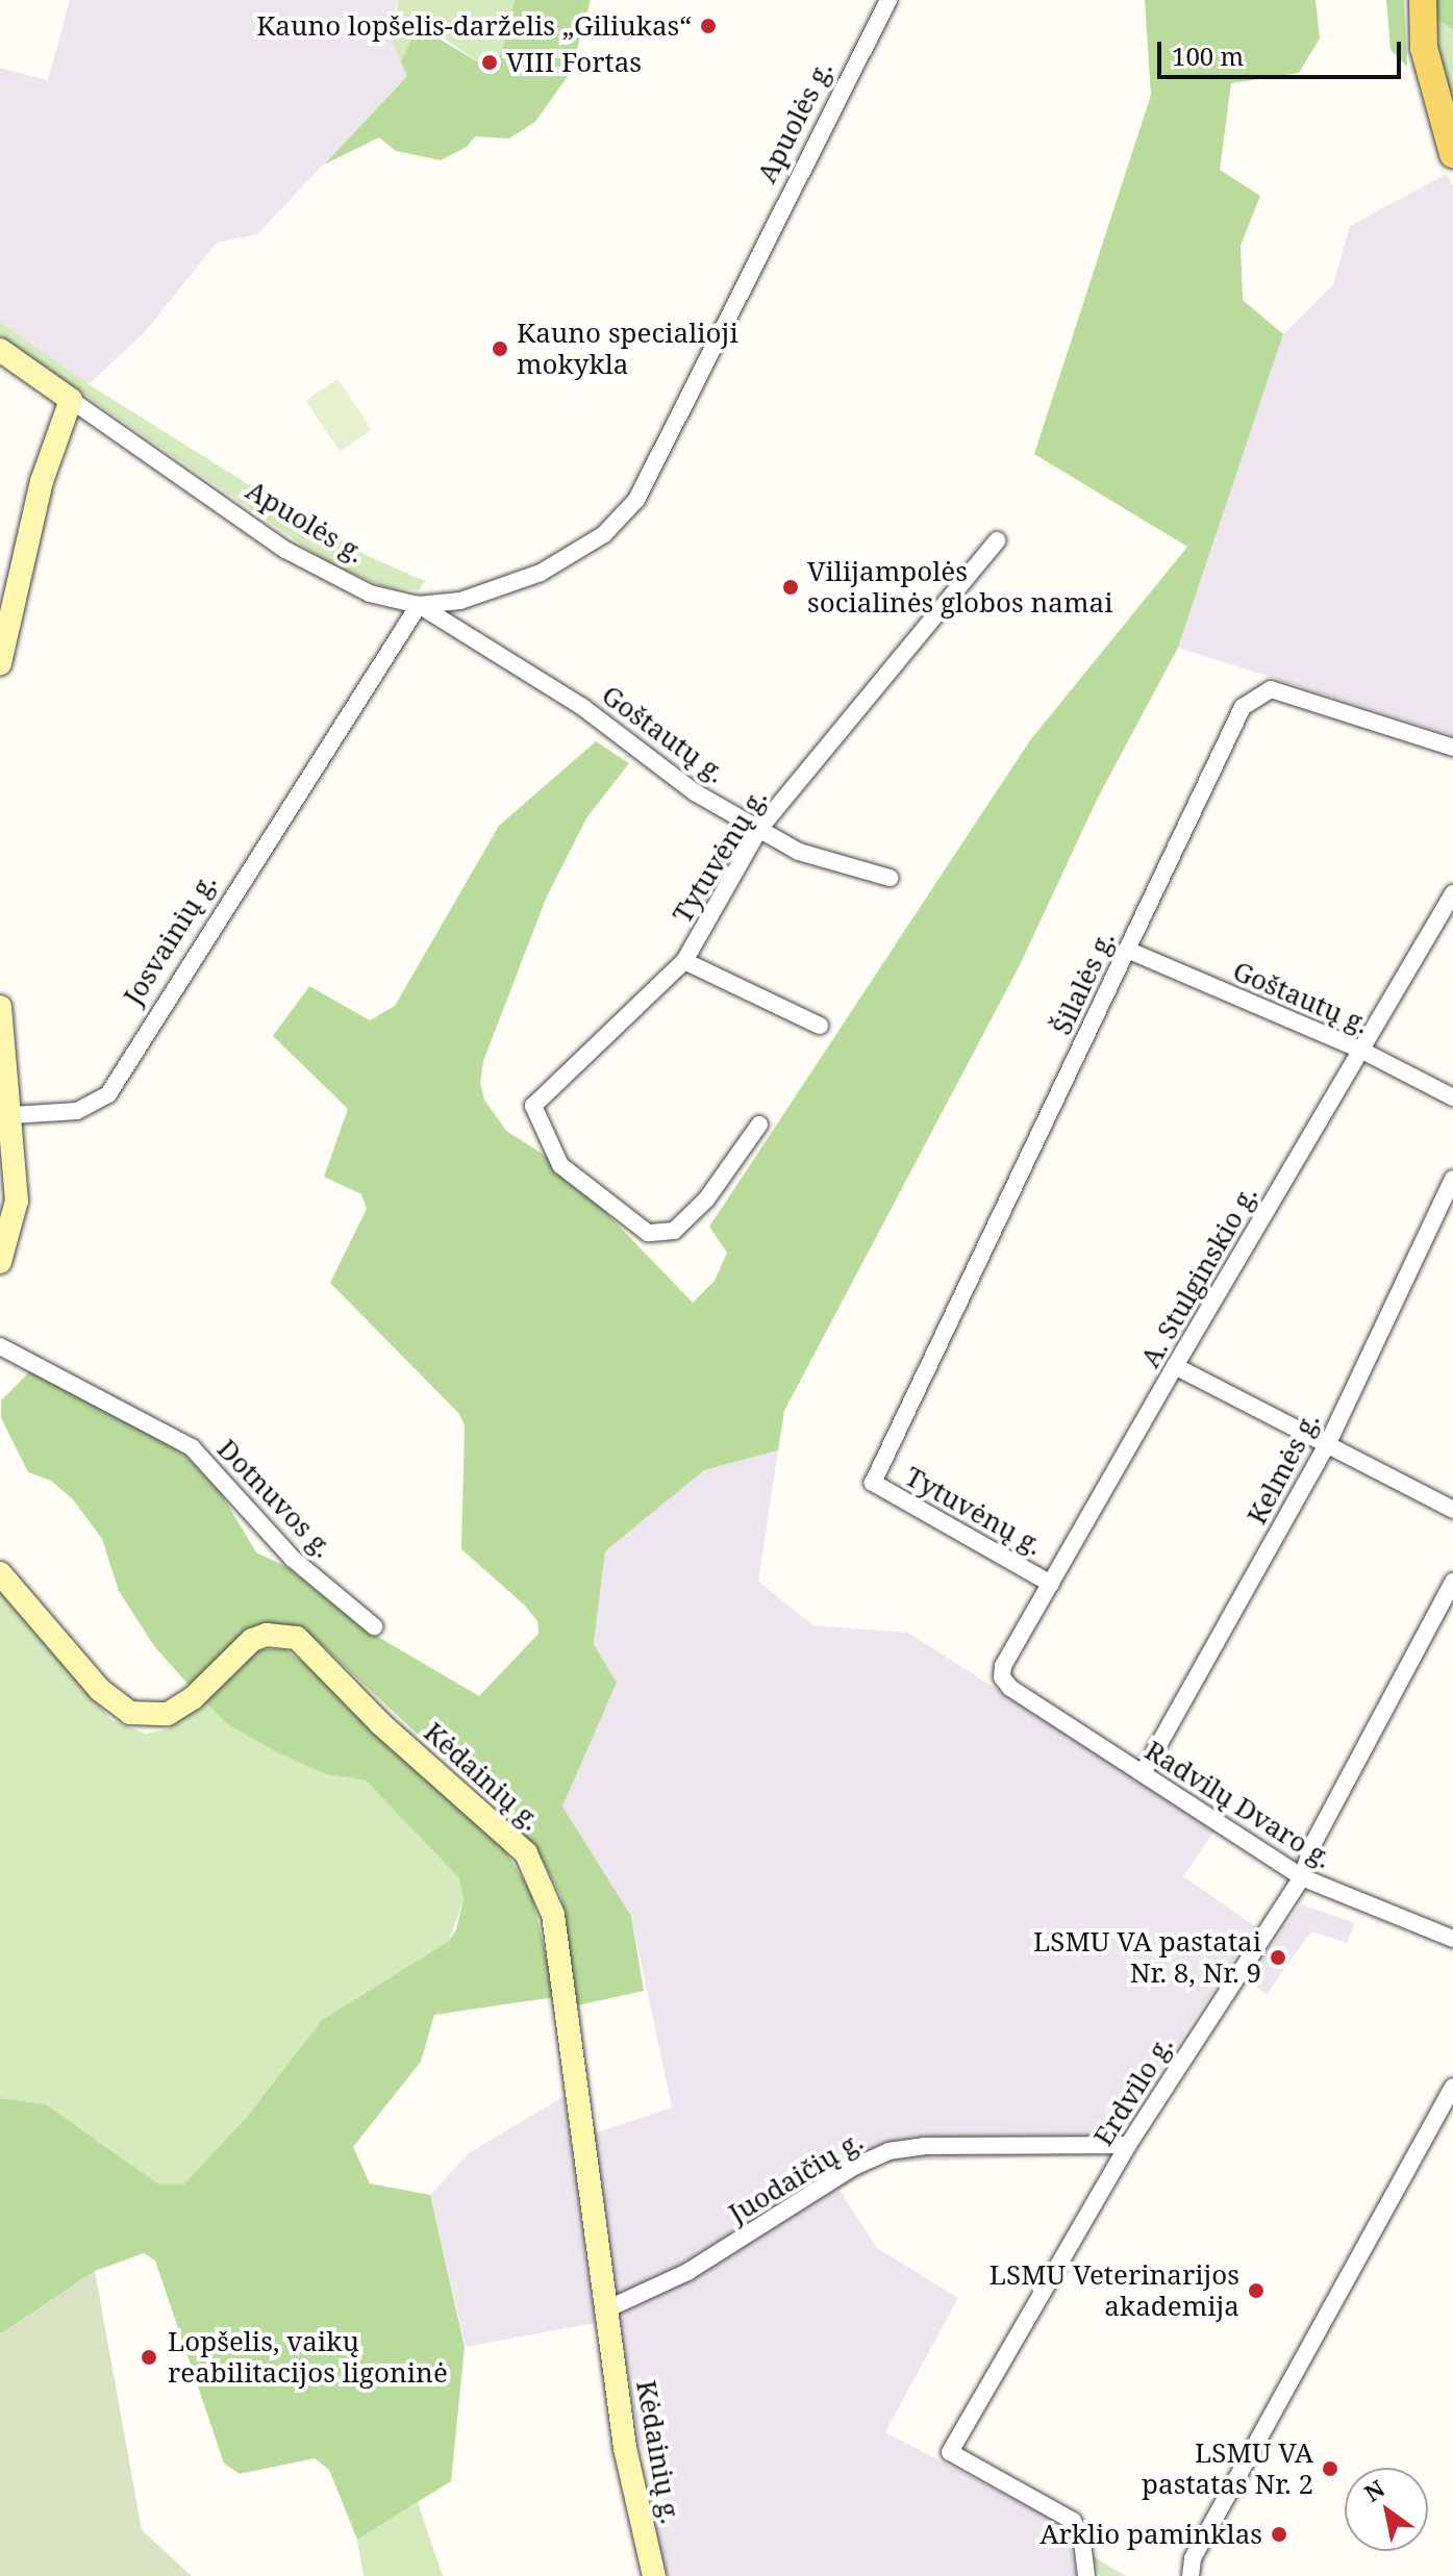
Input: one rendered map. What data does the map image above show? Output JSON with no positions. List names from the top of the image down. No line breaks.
{"streets":{"main road":["Apuolės g.","Kėdainių g."],"street":["Goštautų g.","Tytuvėnų g.","Josvainių g.","Šilalės g.","A. Stulginskio g.","Kelmės g.","Dotnuvos g.","Radvilų Dvaro g.","Erdvilo g.","Juodaičių g."]},"crossings":[["Apuolės g.","Goštautų g."],["Apuolės g.","Josvainių g."],["Goštautų g.","Tytuvėnų g."],["Goštautų g.","Josvainių g."],["Goštautų g.","Šilalės g."],["Goštautų g.","A. Stulginskio g."],["Tytuvėnų g.","Šilalės g."],["Tytuvėnų g.","A. Stulginskio g."],["A. Stulginskio g.","Radvilų Dvaro g."],["Kelmės g.","Radvilų Dvaro g."],["Kėdainių g.","Juodaičių g."],["Radvilų Dvaro g.","Erdvilo g."],["Erdvilo g.","Juodaičių g."]],"places":["Kauno lopšelis-darželis „Giliukas“","VIII Fortas","Kauno specialioji mokykla","Vilijampolės socialinės globos namai","LSMU VA pastatai Nr. 8, Nr. 9","LSMU Veterinarijos akademija","Lopšelis, vaikų reabilitacijos ligoninė","LSMU VA pastatas Nr. 2","Arklio paminklas"],"scale_bar":"100 m","north":"top left"}
